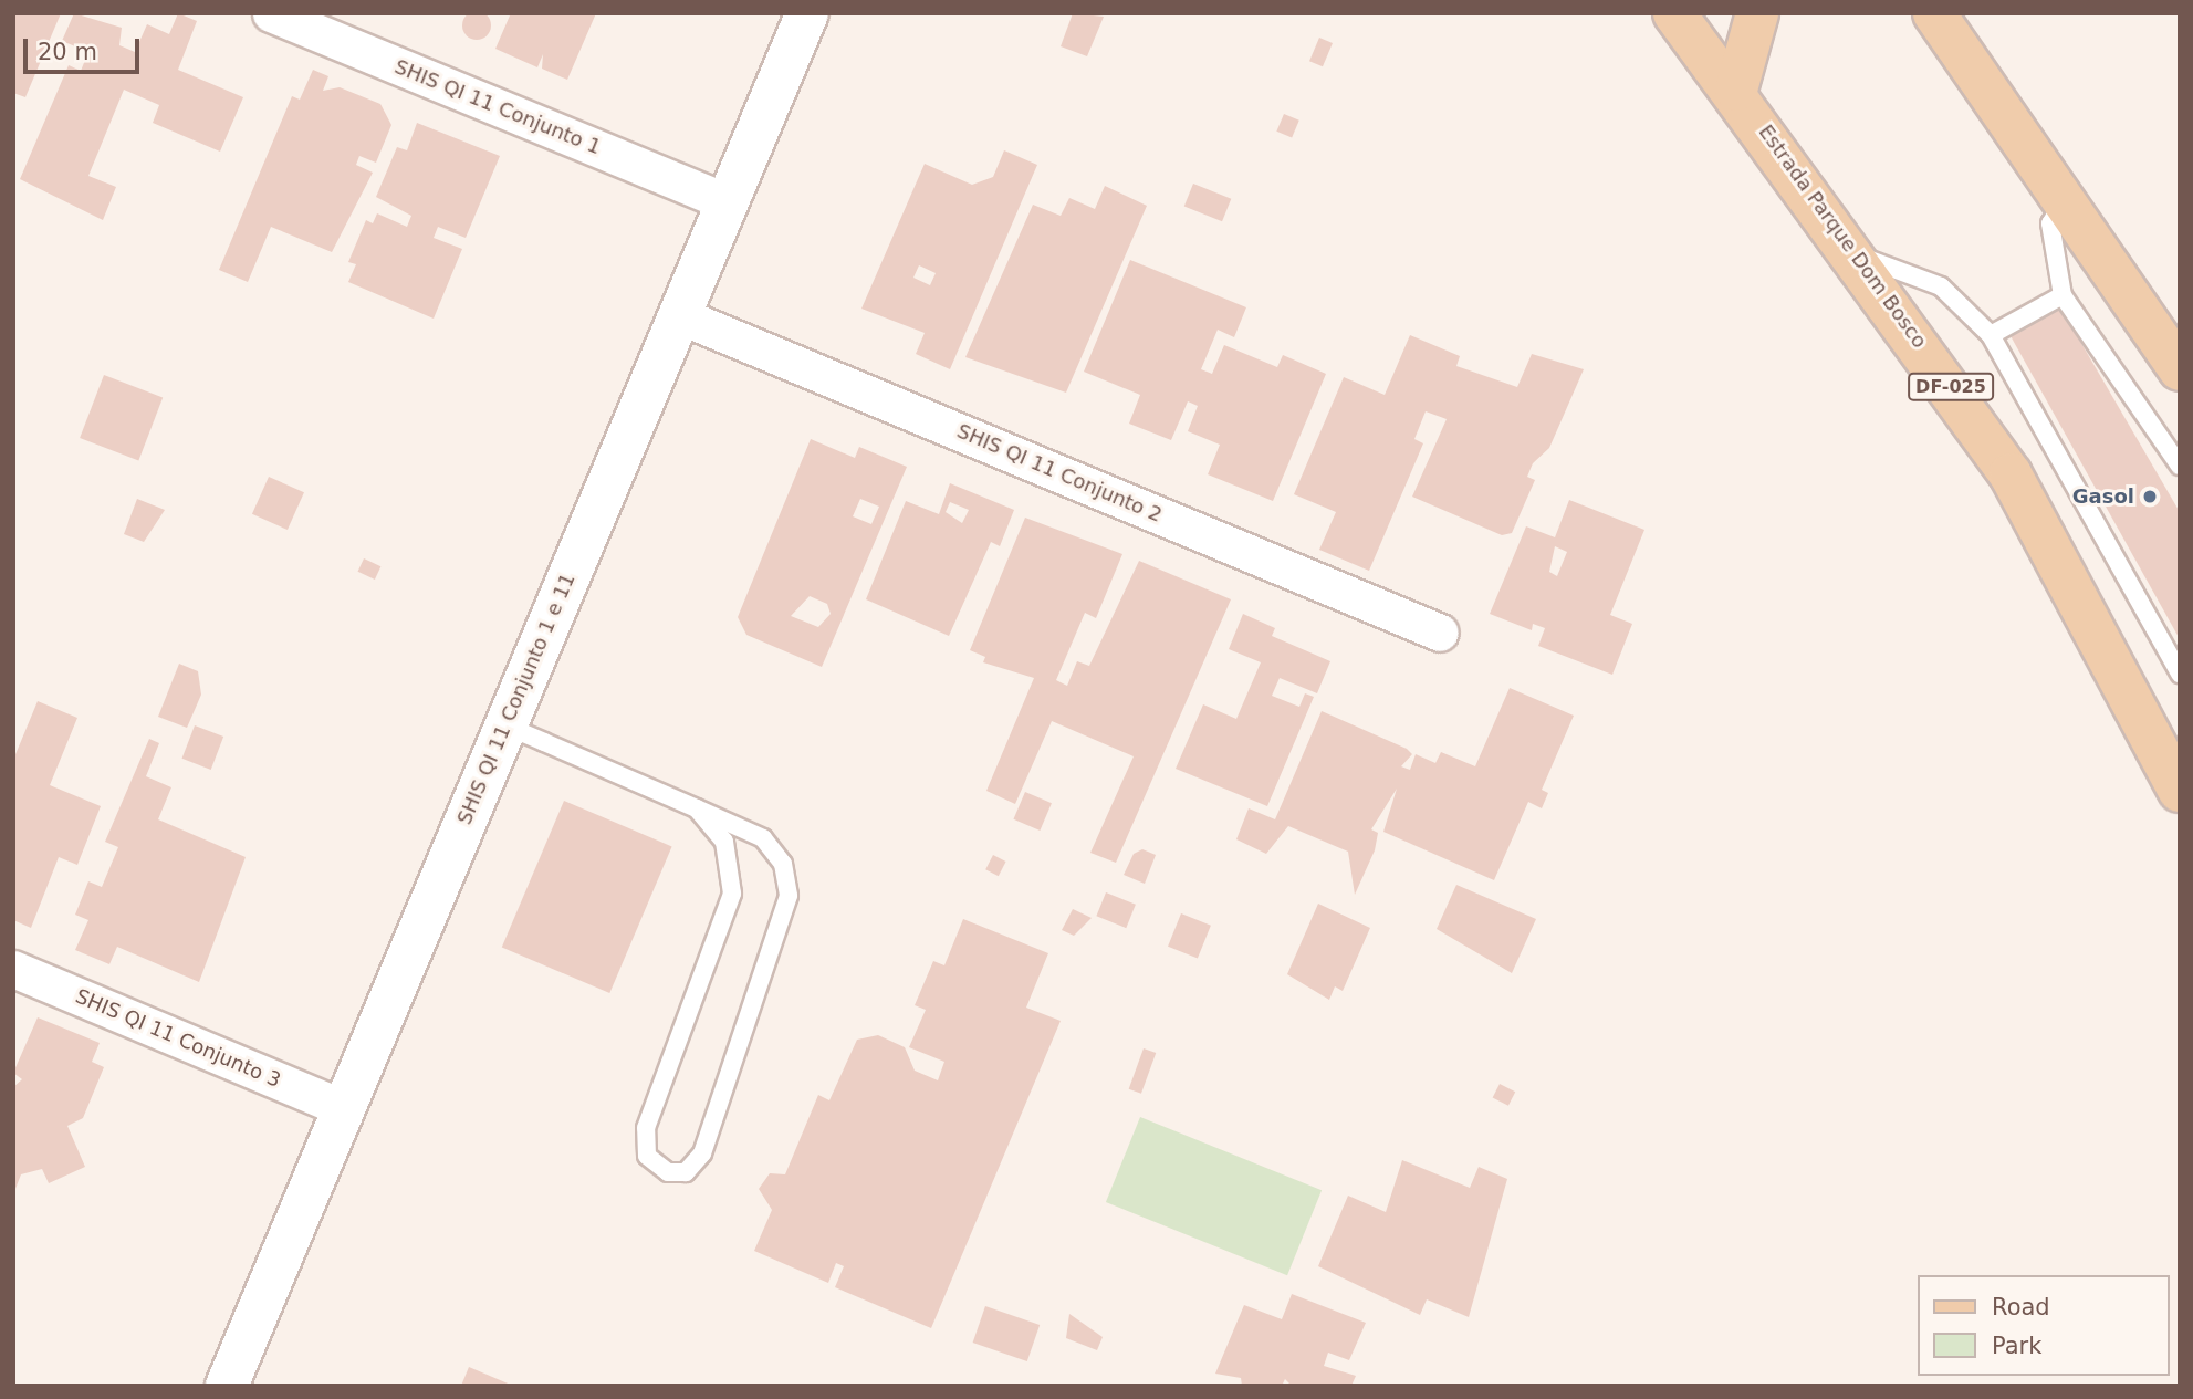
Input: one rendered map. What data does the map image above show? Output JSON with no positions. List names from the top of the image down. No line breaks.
{"streets":{"main road":["Estrada Parque Dom Bosco","DF-025"],"street":["SHIS QI 11 Conjunto 1","SHIS QI 11 Conjunto 2","SHIS QI 11 Conjunto 1 e 11","SHIS QI 11 Conjunto 3"]},"crossings":[["SHIS QI 11 Conjunto 1","SHIS QI 11 Conjunto 1 e 11"],["SHIS QI 11 Conjunto 2","SHIS QI 11 Conjunto 1 e 11"],["SHIS QI 11 Conjunto 1 e 11","SHIS QI 11 Conjunto 3"]],"places":["Gasol"],"legend":["Road","Park"],"scale_bar":"20 m"}
